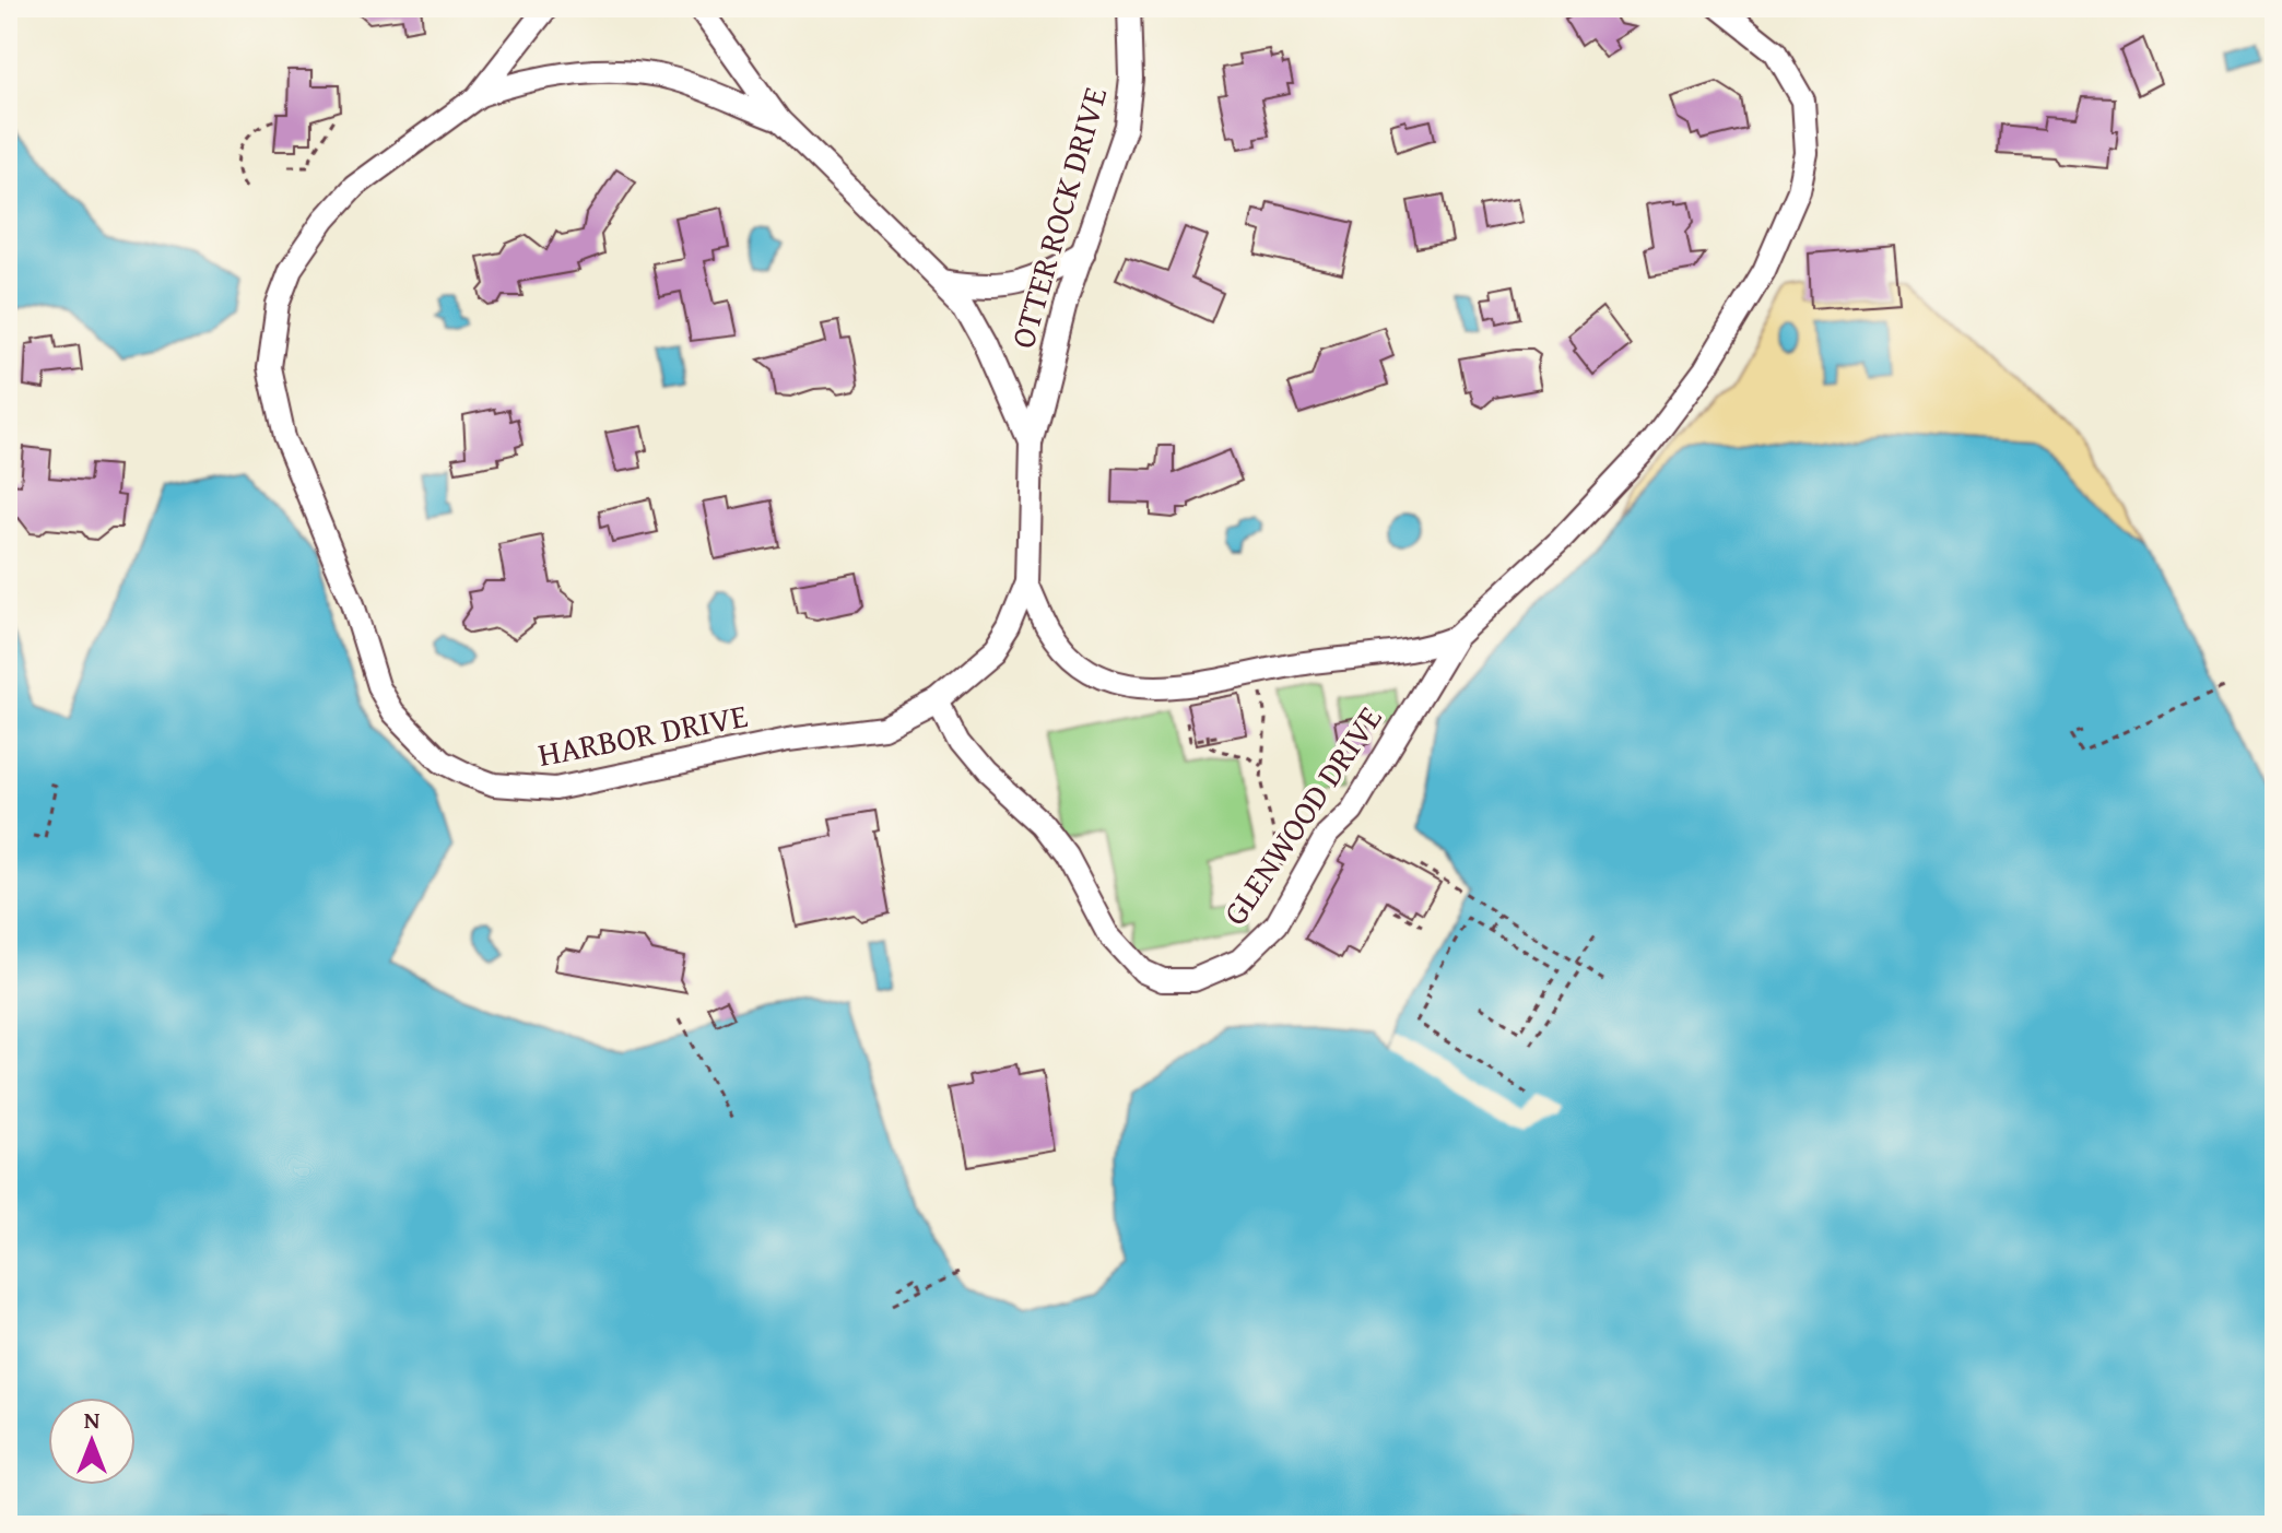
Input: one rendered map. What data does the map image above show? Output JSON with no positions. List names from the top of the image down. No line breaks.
{"streets":{"street":["OTTER ROCK DRIVE","HARBOR DRIVE","GLENWOOD DRIVE"]},"crossings":[["OTTER ROCK DRIVE","HARBOR DRIVE"],["HARBOR DRIVE","GLENWOOD DRIVE"]],"north":"top"}
